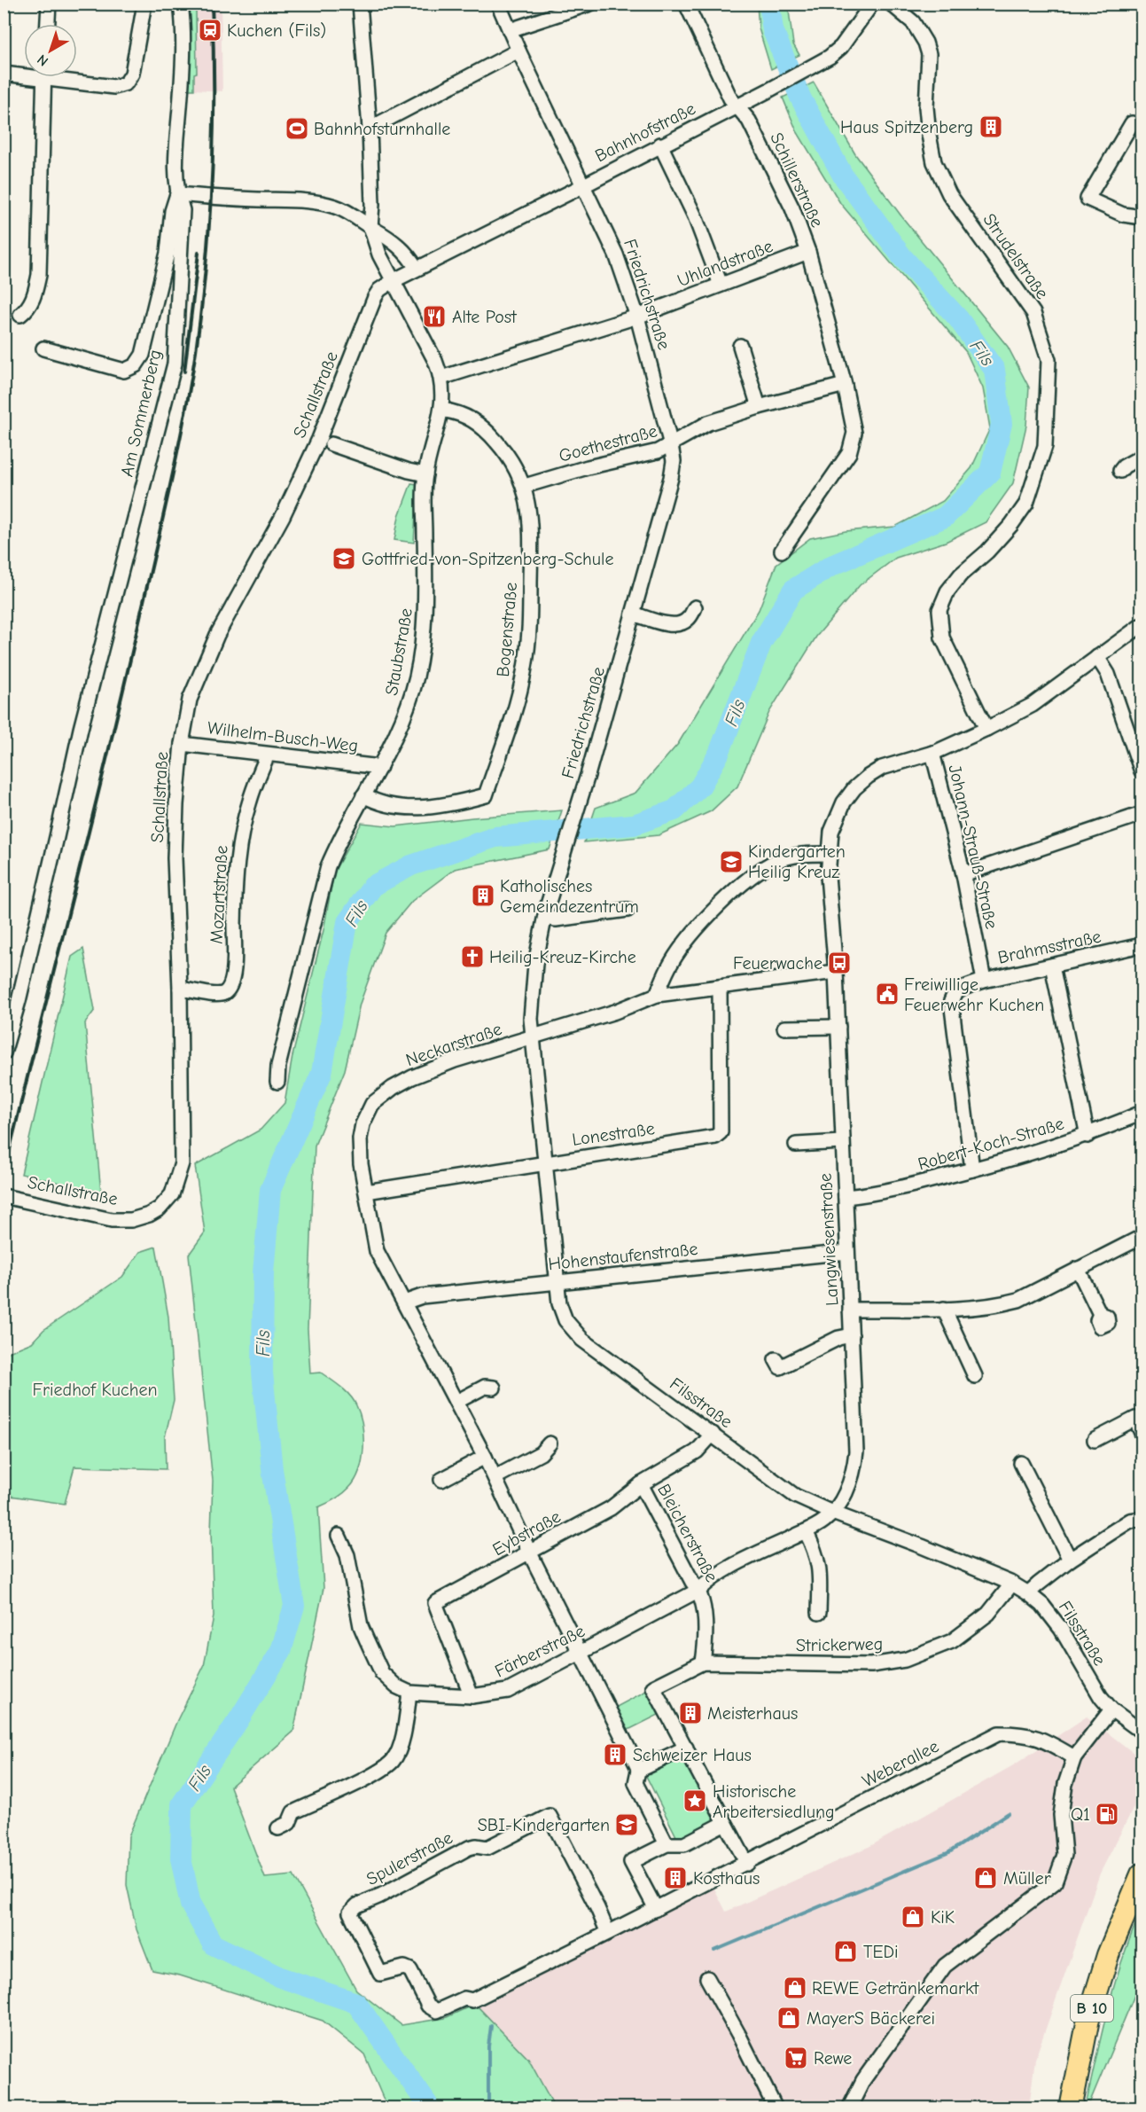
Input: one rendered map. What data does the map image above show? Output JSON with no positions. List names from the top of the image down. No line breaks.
{"streets":{"main road":["B 10"],"street":["Bahnhofstraße","Schillerstraße","Strudelstraße","Uhlandstraße","Friedrichstraße","Schallstraße","Am Sommerberg","Goethestraße","Bogenstraße","Staubstraße","Wilhelm-Busch-Weg","Johann-Strauß-Straße","Mozartstraße","Brahmsstraße","Neckarstraße","Lonestraße","Robert-Koch-Straße","Langwiesenstraße","Hohenstaufenstraße","Filsstraße","Eybstraße","Bleicherstraße","Strickerweg","Färberstraße","Weberallee","Spulerstraße"]},"crossings":[["Bahnhofstraße","Schillerstraße"],["Bahnhofstraße","Friedrichstraße"],["Bahnhofstraße","Schallstraße"],["Bahnhofstraße","Staubstraße"],["Schillerstraße","Uhlandstraße"],["Schillerstraße","Goethestraße"],["Strudelstraße","Langwiesenstraße"],["Uhlandstraße","Friedrichstraße"],["Uhlandstraße","Staubstraße"],["Friedrichstraße","Goethestraße"],["Friedrichstraße","Filsstraße"],["Schallstraße","Staubstraße"],["Schallstraße","Wilhelm-Busch-Weg"],["Schallstraße","Mozartstraße"],["Goethestraße","Bogenstraße"],["Bogenstraße","Staubstraße"],["Staubstraße","Wilhelm-Busch-Weg"],["Wilhelm-Busch-Weg","Mozartstraße"],["Johann-Strauß-Straße","Brahmsstraße"],["Johann-Strauß-Straße","Langwiesenstraße"],["Brahmsstraße","Robert-Koch-Straße"],["Neckarstraße","Lonestraße"],["Neckarstraße","Langwiesenstraße"],["Neckarstraße","Hohenstaufenstraße"],["Neckarstraße","Filsstraße"],["Neckarstraße","Eybstraße"],["Neckarstraße","Färberstraße"],["Lonestraße","Filsstraße"],["Robert-Koch-Straße","Langwiesenstraße"],["Langwiesenstraße","Hohenstaufenstraße"],["Langwiesenstraße","Filsstraße"],["Langwiesenstraße","Färberstraße"],["Hohenstaufenstraße","Filsstraße"],["Filsstraße","Eybstraße"],["Filsstraße","Strickerweg"],["Filsstraße","Färberstraße"],["Eybstraße","Bleicherstraße"],["Eybstraße","Färberstraße"],["Bleicherstraße","Strickerweg"],["Bleicherstraße","Färberstraße"],["Weberallee","Spulerstraße"]],"water":["Fils"],"parks":["Friedhof Kuchen"],"places":{"station":["Kuchen (Fils)"],"building":["Haus Spitzenberg","Katholisches Gemeindezentrum","Meisterhaus","Schweizer Haus","Kosthaus"],"sports":["Bahnhofsturnhalle"],"restaurant":["Alte Post"],"school or university":["Gottfried-von-Spitzenberg-Schule","Kindergarten Heilig Kreuz","SBI-Kindergarten"],"church":["Heilig-Kreuz-Kirche"],"bus stop":["Feuerwache"],"public building":["Freiwillige Feuerwehr Kuchen"],"place":["Historische Arbeitersiedlung"],"fuel station":["Q1"],"shop":["Müller","KiK","TEDi","REWE Getränkemarkt","MayerS Bäckerei"],"supermarket":["Rewe"]},"north":"bottom left"}
